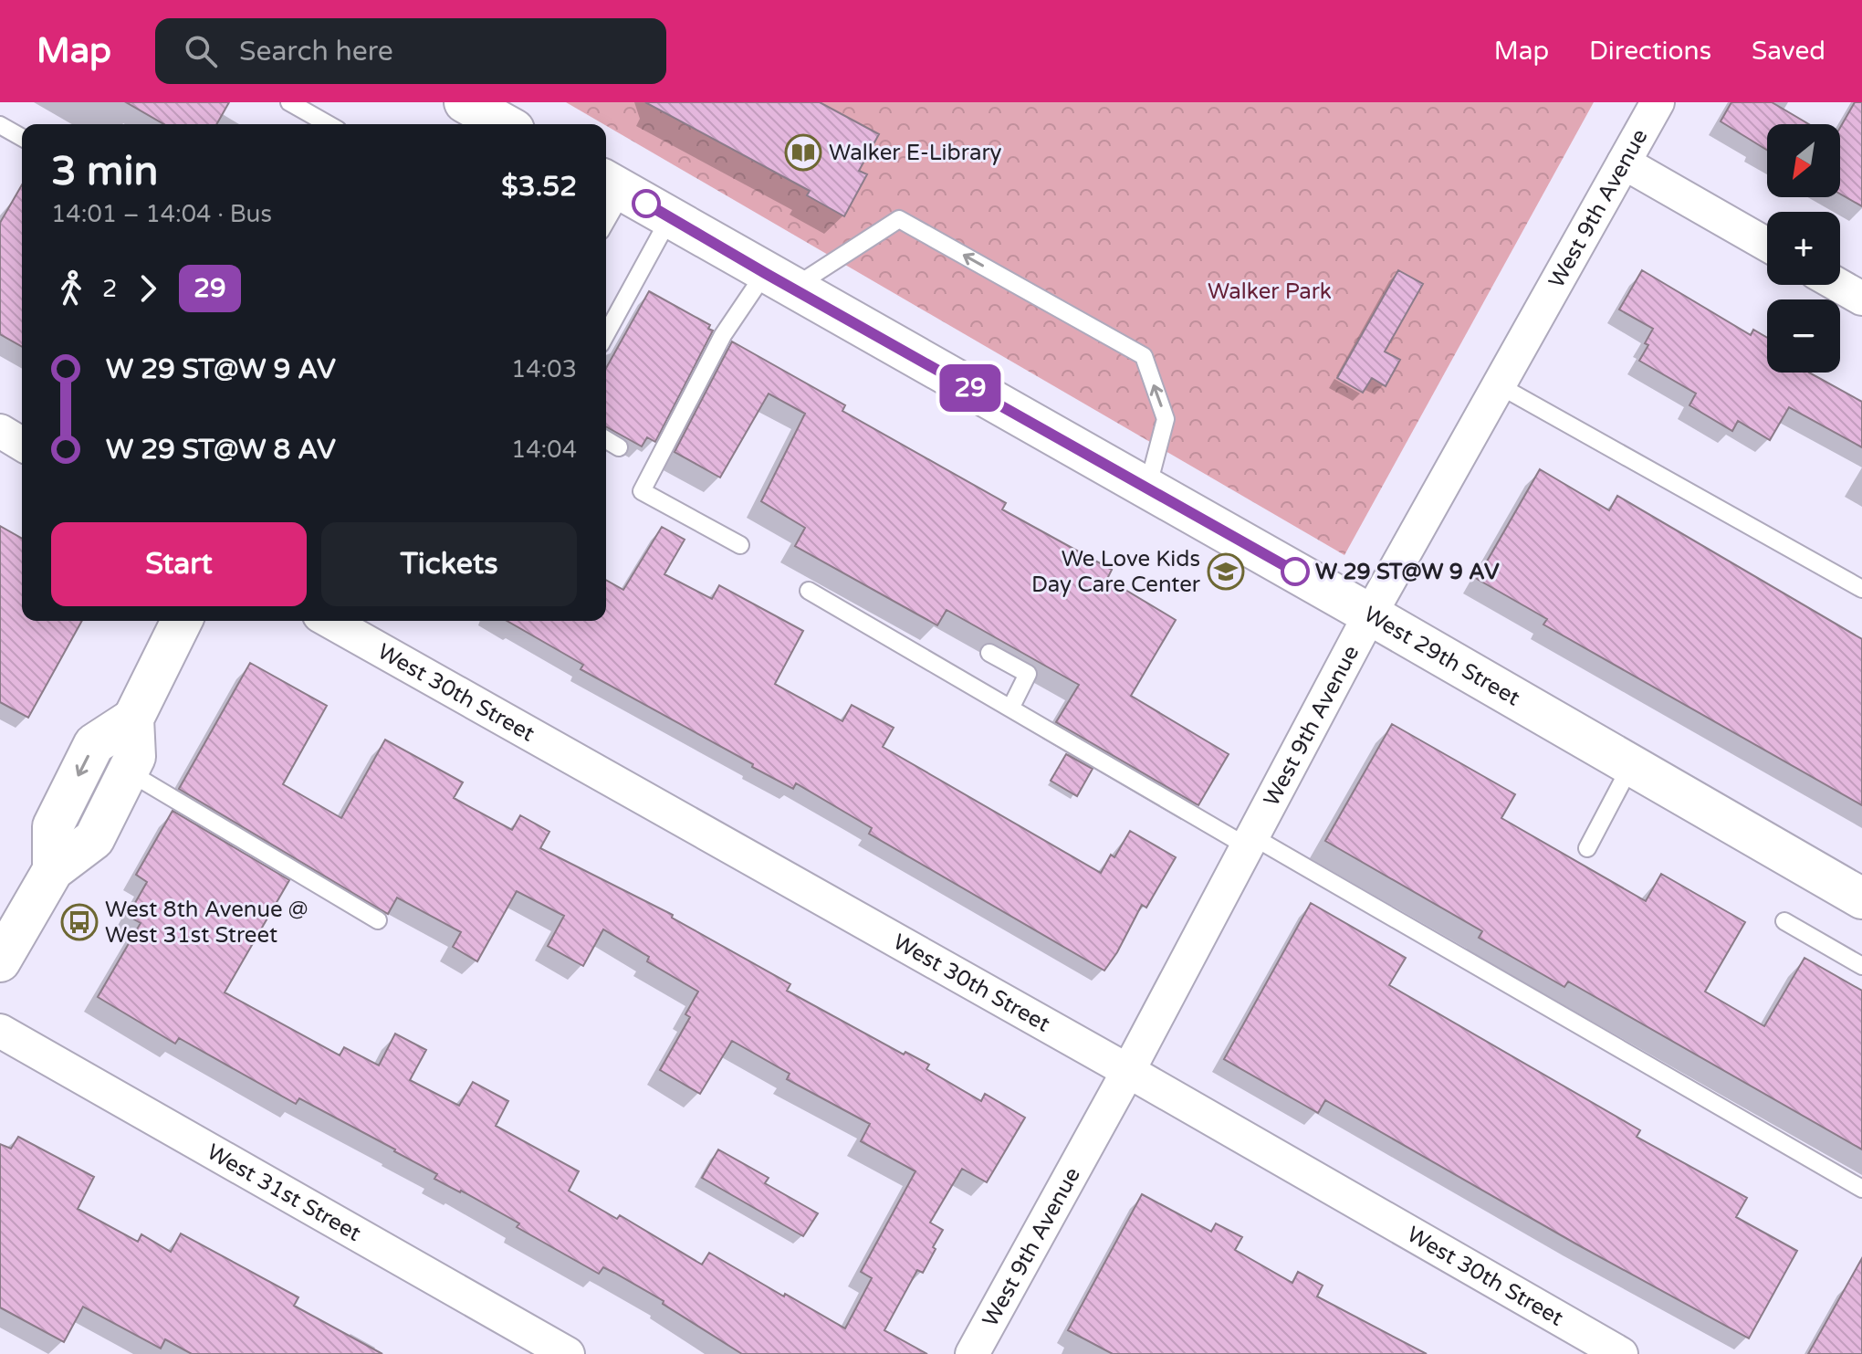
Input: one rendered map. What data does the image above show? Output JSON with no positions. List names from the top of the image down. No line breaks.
{"streets":{"street":["West 9th Avenue","West 29th Street","West 30th Street","West 31st Street"]},"crossings":[["West 9th Avenue","West 29th Street"],["West 9th Avenue","West 30th Street"]],"parks":["Walker Park"],"places":{"library":["Walker E-Library"],"school or university":["We Love Kids Day Care Center"],"other":["W 29 ST@W 9 AV"],"bus stop":["West 8th Avenue @ West 31st Street"]},"lines":["bus line 29"],"north":"bottom left","page":{"header":"Map","search":"Search here","nav":["Map","Directions","Saved"],"on_map":"29","map_buttons":["+","−"],"heading":["3 min","14:01 – 14:04 · Bus","$3.52"],"legs":["2","29"],"list":[{"name":"W 29 ST@W 9 AV","value":"14:03"},{"name":"W 29 ST@W 8 AV","value":"14:04"}],"buttons":["Start","Tickets"]}}
